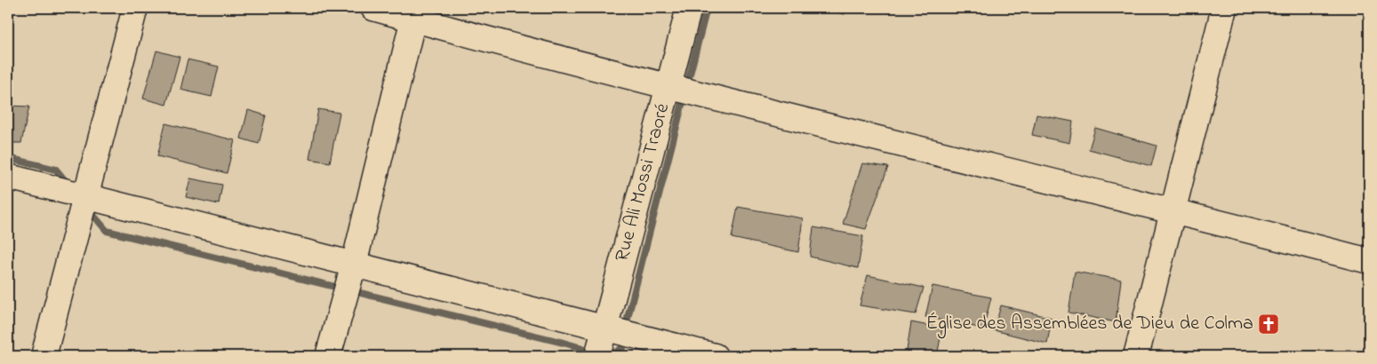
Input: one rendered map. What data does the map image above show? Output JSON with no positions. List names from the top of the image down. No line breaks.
{"streets":{"street":["Rue Ali Mossi Traoré"]},"places":{"church":["Église des Assemblées de Dieu de Colma"]}}
